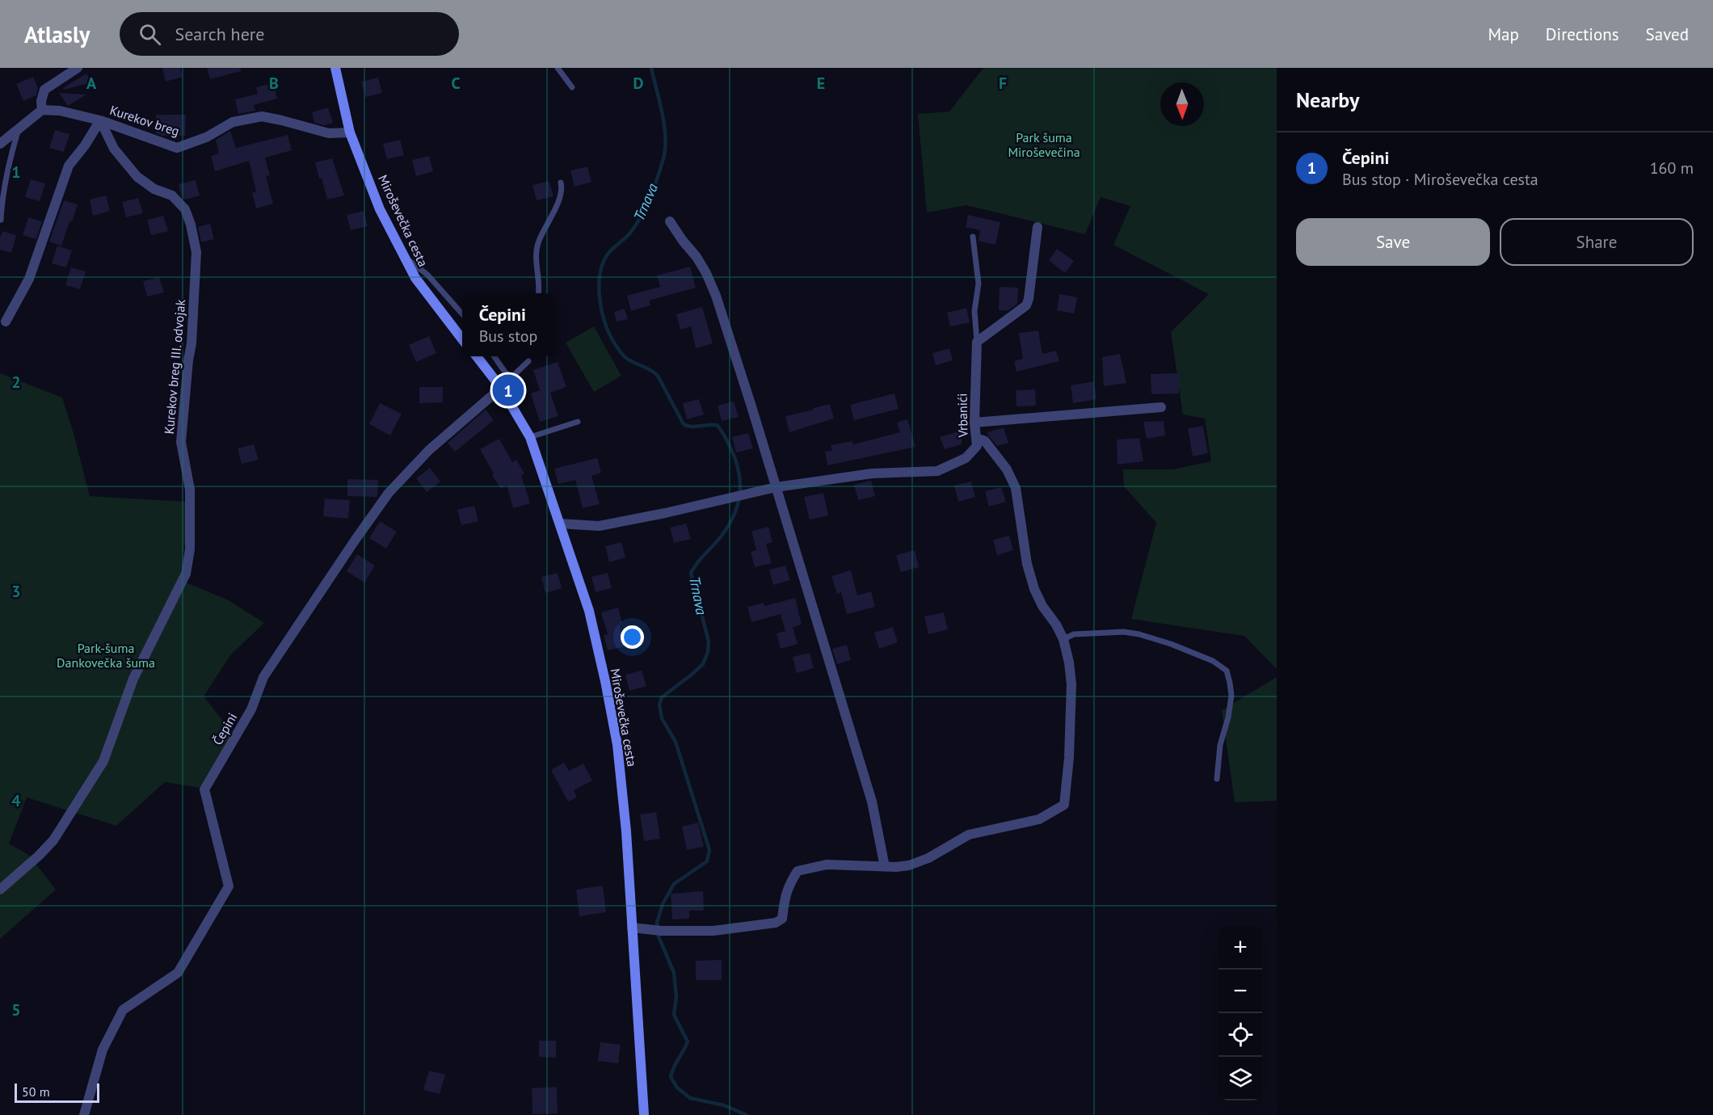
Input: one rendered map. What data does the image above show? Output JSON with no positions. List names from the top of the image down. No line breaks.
{"streets":{"main road":["Miroševečka cesta"],"street":["Kurekov breg","Kurekov breg III. odvojak","Vrbanići","Čepini"]},"crossings":[["Kurekov breg","Miroševečka cesta"],["Kurekov breg","Kurekov breg III. odvojak"],["Miroševečka cesta","Vrbanići"],["Miroševečka cesta","Čepini"]],"water":["Trnava"],"parks":["Park šuma Miroševečina","Park-šuma Dankovečka šuma"],"scale_bar":"50 m","north":"bottom","page":{"header":"Atlasly","search":"Search here","nav":["Map","Directions","Saved"],"heading":"Nearby","list":[{"mark":"1","name":"Čepini","note":"Bus stop · Miroševečka cesta","value":"160 m"}],"buttons":["Save","Share"],"popup":["Čepini","Bus stop"],"pins":"1","map_buttons":["+","−"],"scale":"50 m"},"grid":{"columns":["A","B","C","D","E","F"],"rows":["1","2","3","4","5"]}}
